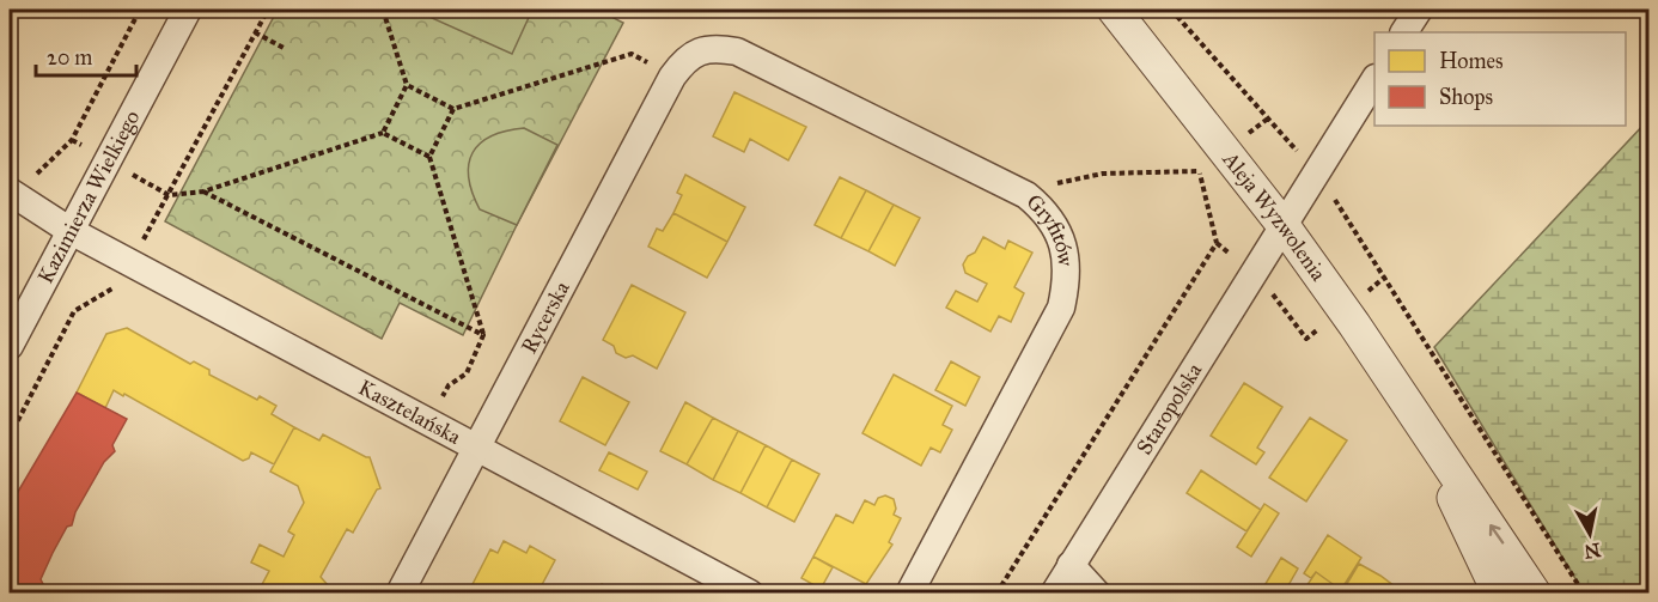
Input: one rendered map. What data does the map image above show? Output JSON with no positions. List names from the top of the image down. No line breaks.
{"streets":{"street":["Kazimierza Wielkiego","Aleja Wyzwolenia","Gryfitów","Rycerska","Staropolska","Kasztelańska"]},"crossings":[["Kazimierza Wielkiego","Kasztelańska"],["Aleja Wyzwolenia","Staropolska"],["Gryfitów","Rycerska"],["Rycerska","Kasztelańska"]],"legend":["Homes","Shops"],"scale_bar":"20 m","north":"bottom"}
